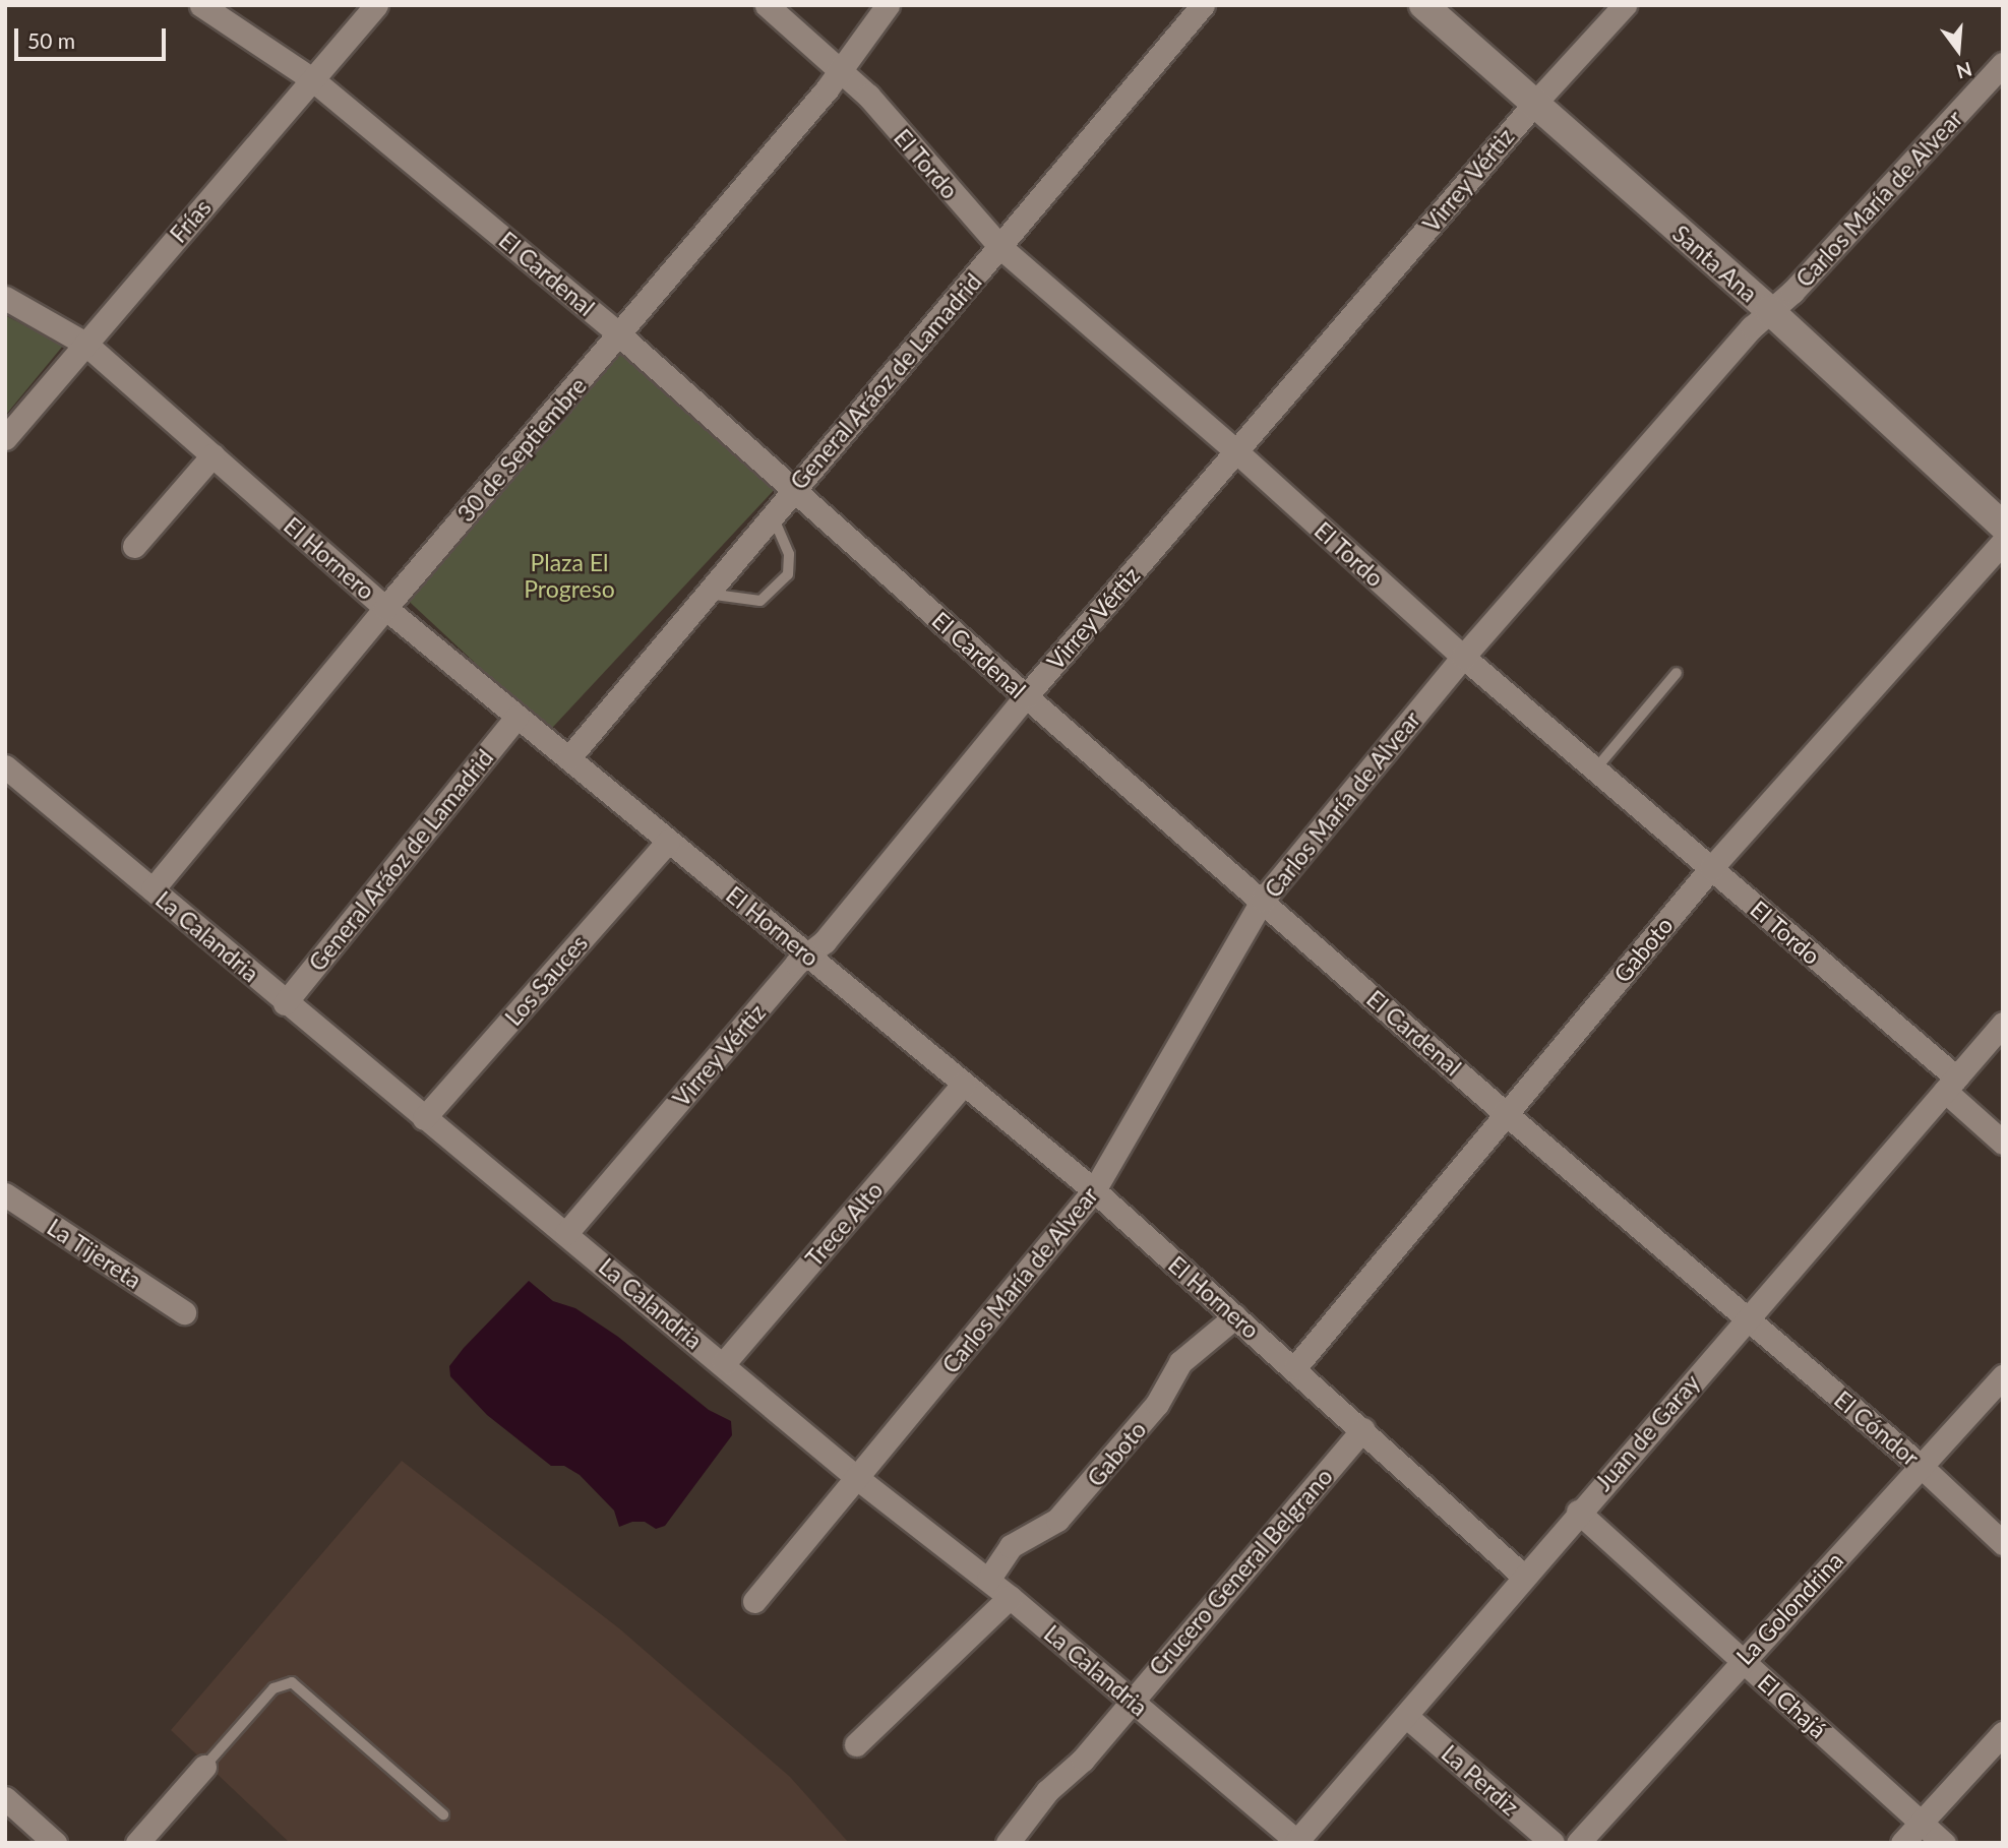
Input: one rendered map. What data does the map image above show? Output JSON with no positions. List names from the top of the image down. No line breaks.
{"streets":{"street":["El Tordo","Virrey Vértiz","Carlos María de Alvear","Frías","Santa Ana","El Cardenal","General Aráoz de Lamadrid","30 de Septiembre","El Hornero","La Calandria","Gaboto","Los Sauces","Trece Alto","La Tijereta","El Cóndor","Juan de Garay","Crucero General Belgrano","La Golondrina","El Chajá","La Perdiz"]},"crossings":[["El Tordo","Virrey Vértiz"],["El Tordo","Carlos María de Alvear"],["El Tordo","General Aráoz de Lamadrid"],["El Tordo","30 de Septiembre"],["El Tordo","Gaboto"],["El Tordo","Juan de Garay"],["Virrey Vértiz","Santa Ana"],["Virrey Vértiz","El Cardenal"],["Virrey Vértiz","El Hornero"],["Virrey Vértiz","La Calandria"],["Carlos María de Alvear","Santa Ana"],["Carlos María de Alvear","El Cardenal"],["Carlos María de Alvear","El Hornero"],["Carlos María de Alvear","La Calandria"],["Frías","El Cardenal"],["Frías","El Hornero"],["El Cardenal","General Aráoz de Lamadrid"],["El Cardenal","30 de Septiembre"],["El Cardenal","Gaboto"],["El Cardenal","El Cóndor"],["El Cardenal","Juan de Garay"],["General Aráoz de Lamadrid","El Hornero"],["General Aráoz de Lamadrid","La Calandria"],["30 de Septiembre","El Hornero"],["30 de Septiembre","La Calandria"],["El Hornero","Gaboto"],["El Hornero","Los Sauces"],["El Hornero","Trece Alto"],["El Hornero","Juan de Garay"],["El Hornero","Crucero General Belgrano"],["La Calandria","Gaboto"],["La Calandria","Los Sauces"],["La Calandria","Trece Alto"],["La Calandria","Juan de Garay"],["La Calandria","Crucero General Belgrano"],["El Cóndor","Juan de Garay"],["El Cóndor","La Golondrina"],["Juan de Garay","El Chajá"],["Juan de Garay","La Perdiz"],["La Golondrina","El Chajá"]],"parks":["Plaza El Progreso"],"scale_bar":"50 m","north":"bottom"}
